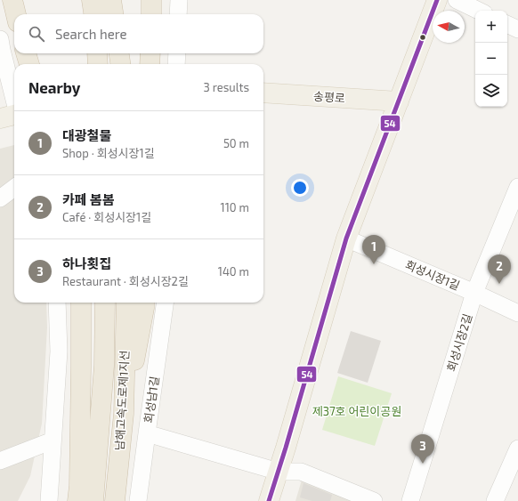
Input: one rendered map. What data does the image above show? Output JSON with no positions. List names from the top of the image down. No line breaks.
{"streets":{"highway":["남해고속도로제1지선"],"main road":["송평로"],"street":["회성시장1길","회성시장2길","회성남1길"]},"crossings":[["회성시장1길","회성시장2길"]],"parks":["제37호 어린이공원"],"lines":["transit line 54"],"north":"left","page":{"map_buttons":["+","−"],"search":"Search here","heading":["Nearby","3 results"],"list":[{"mark":"1","name":"대광철물","note":"Shop · 회성시장1길","value":"50 m"},{"mark":"2","name":"카페 봄봄","note":"Café · 회성시장1길","value":"110 m"},{"mark":"3","name":"하나횟집","note":"Restaurant · 회성시장2길","value":"140 m"}],"pins":["1","2","3"]}}
